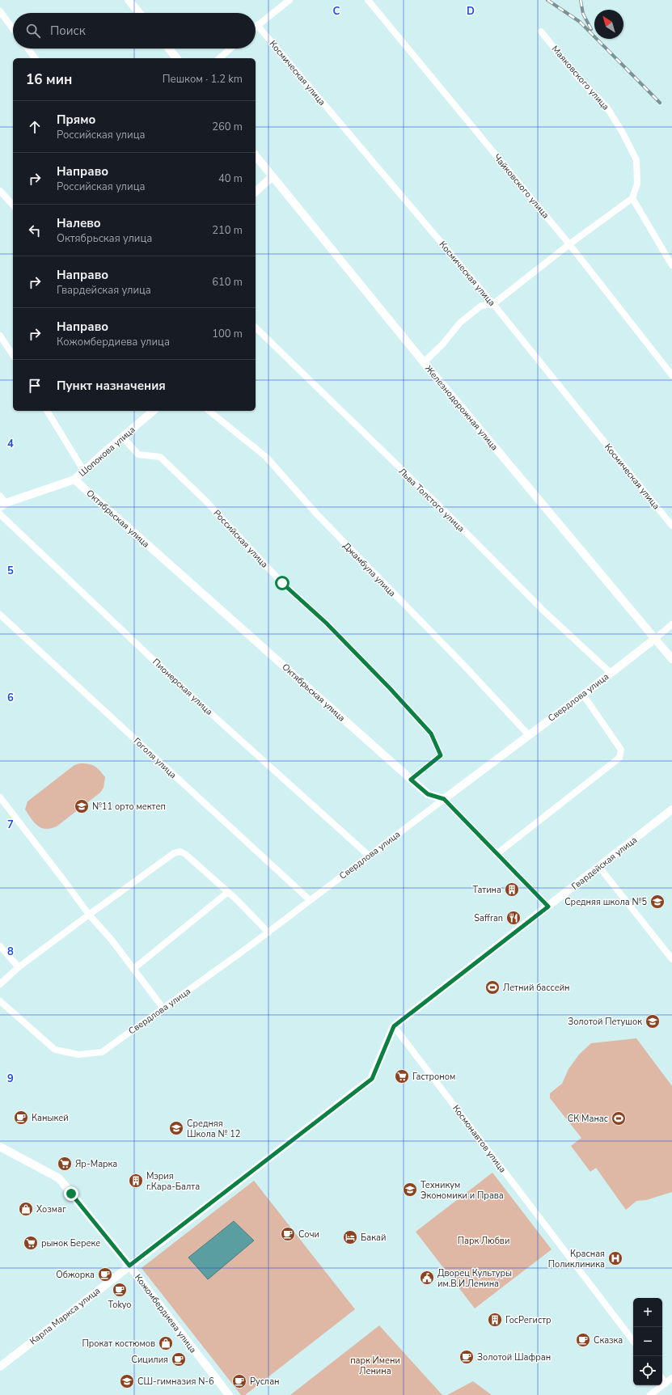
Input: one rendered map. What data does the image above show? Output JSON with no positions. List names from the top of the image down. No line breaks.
{"streets":{"street":["Космическая улица","Маяковского улица","Чайковского улица","Железнодорожная улица","Шопокова улица","Льва Толстого улица","Октябрьская улица","Российская улица","Джамбула улица","Пионерская улица","Свердлова улица","Гоголя улица","Гвардейская улица","Космонавтов улица","Кожомбердиева улица","Карла Маркса улица"]},"crossings":[["Железнодорожная улица","Свердлова улица"],["Шопокова улица","Октябрьская улица"],["Шопокова улица","Российская улица"],["Льва Толстого улица","Свердлова улица"],["Октябрьская улица","Российская улица"],["Октябрьская улица","Свердлова улица"],["Октябрьская улица","Гвардейская улица"],["Джамбула улица","Свердлова улица"],["Пионерская улица","Свердлова улица"],["Свердлова улица","Гоголя улица"],["Гвардейская улица","Космонавтов улица"],["Гвардейская улица","Кожомбердиева улица"],["Гвардейская улица","Карла Маркса улица"],["Кожомбердиева улица","Карла Маркса улица"]],"parks":["Парк Любви","парк Имени Ленина"],"places":{"school or university":["№11 орто мектеп","Средняя школа №5","Золотой Петушок","Средняя Школа № 12","Техникум Экономики и Права","СШ-гимназия N-6"],"building":["Татина","Мэрия г.Кара-Балта","ГосРегистр"],"restaurant":["Saffran"],"sports":["Летний бассейн","СК Манас"],"supermarket":["Гастроном","Яр-Марка","рынок Береке"],"cafe":["Каныкей","Сочи","Обжорка","Tokyo","Сказка","Золотой Шафран","Сицилия","Руслан"],"shop":["Хозмаг","Прокат костюмов"],"hotel":["Бакай"],"hospital":["Красная Поликлиника"],"public building":["Дворец Культуры им.В.И.Ленина"]},"north":"top left","page":{"search":"Поиск","heading":["16 мин","Пешком · 1.2 km"],"list":[["Прямо","Российская улица","260 m"],["Направо","Российская улица","40 m"],["Налево","Октябрьская улица","210 m"],["Направо","Гвардейская улица","610 m"],["Направо","Кожомбердиева улица","100 m"],"Пункт назначения"],"map_buttons":["+","−"]},"grid":{"columns":["C","D"],"rows":["4","5","6","7","8","9"]}}
